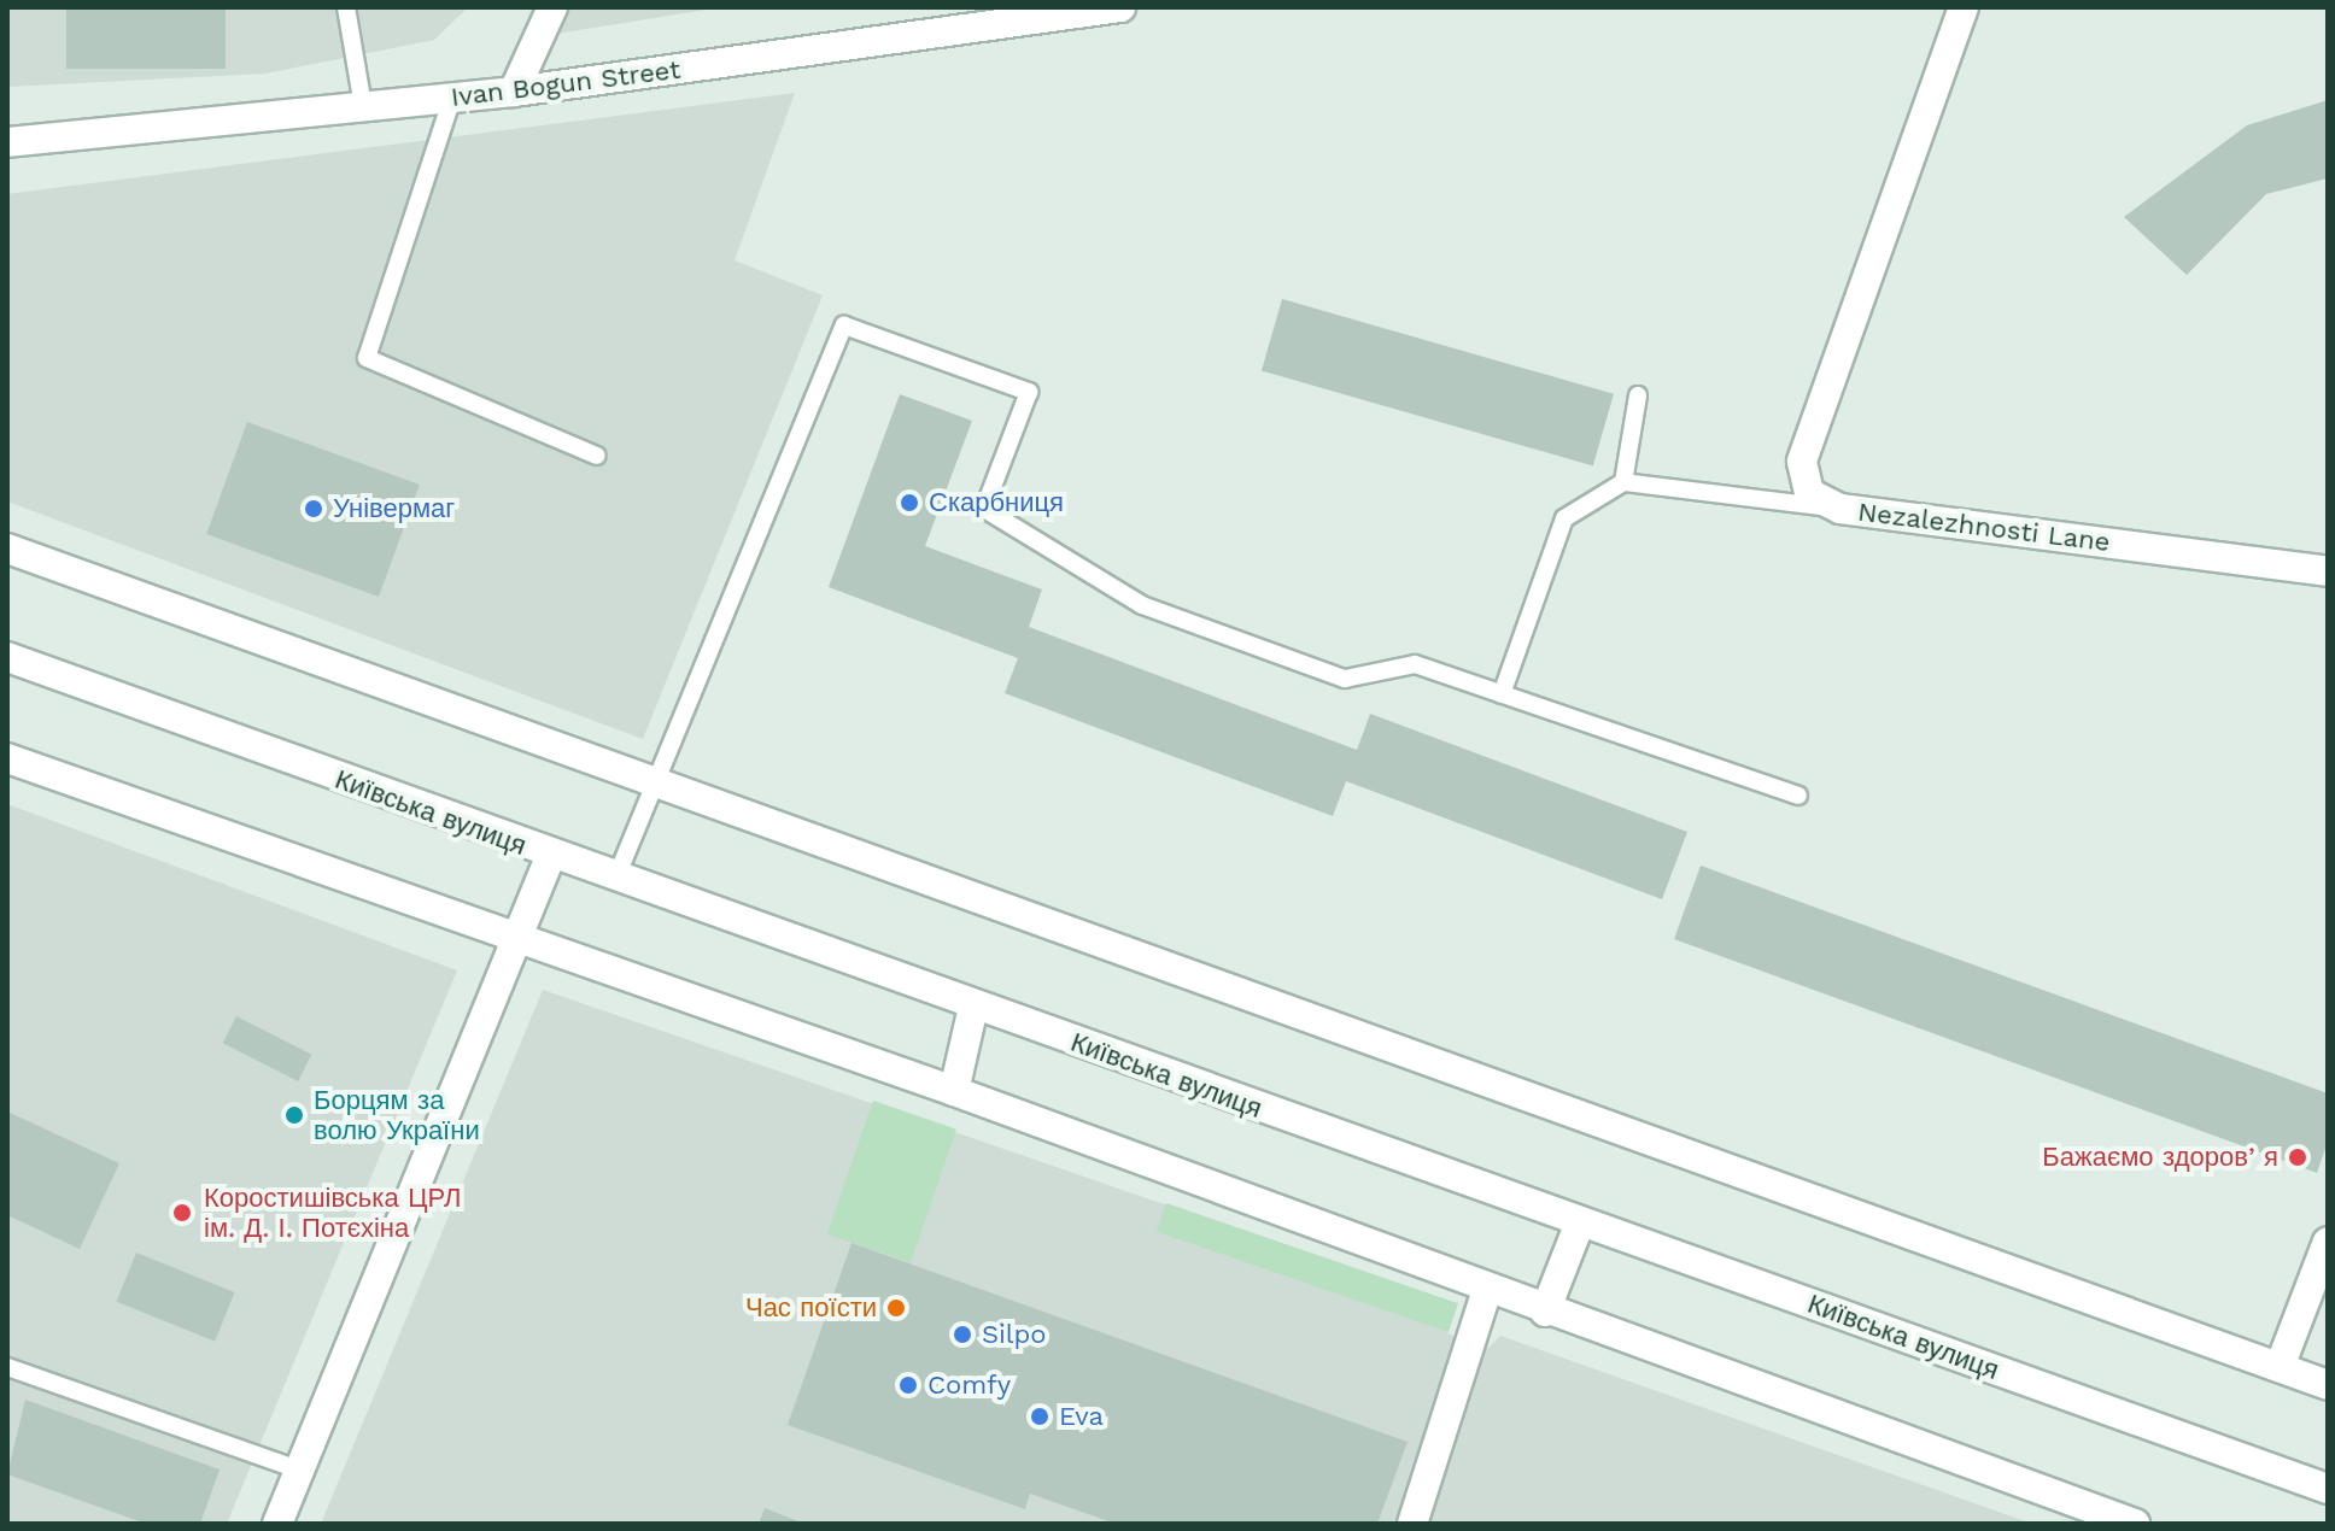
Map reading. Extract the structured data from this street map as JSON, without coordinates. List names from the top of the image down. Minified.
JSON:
{"streets":{"street":["Ivan Bogun Street","Nezalezhnosti Lane","Київська вулиця"]},"places":["Скарбниця","Універмаг","Борцям за волю України","Бажаємо здоровʼя","Коростишівська ЦРЛ ім. Д. І. Потєхіна","Час поїсти","Silpo","Comfy","Eva"]}
